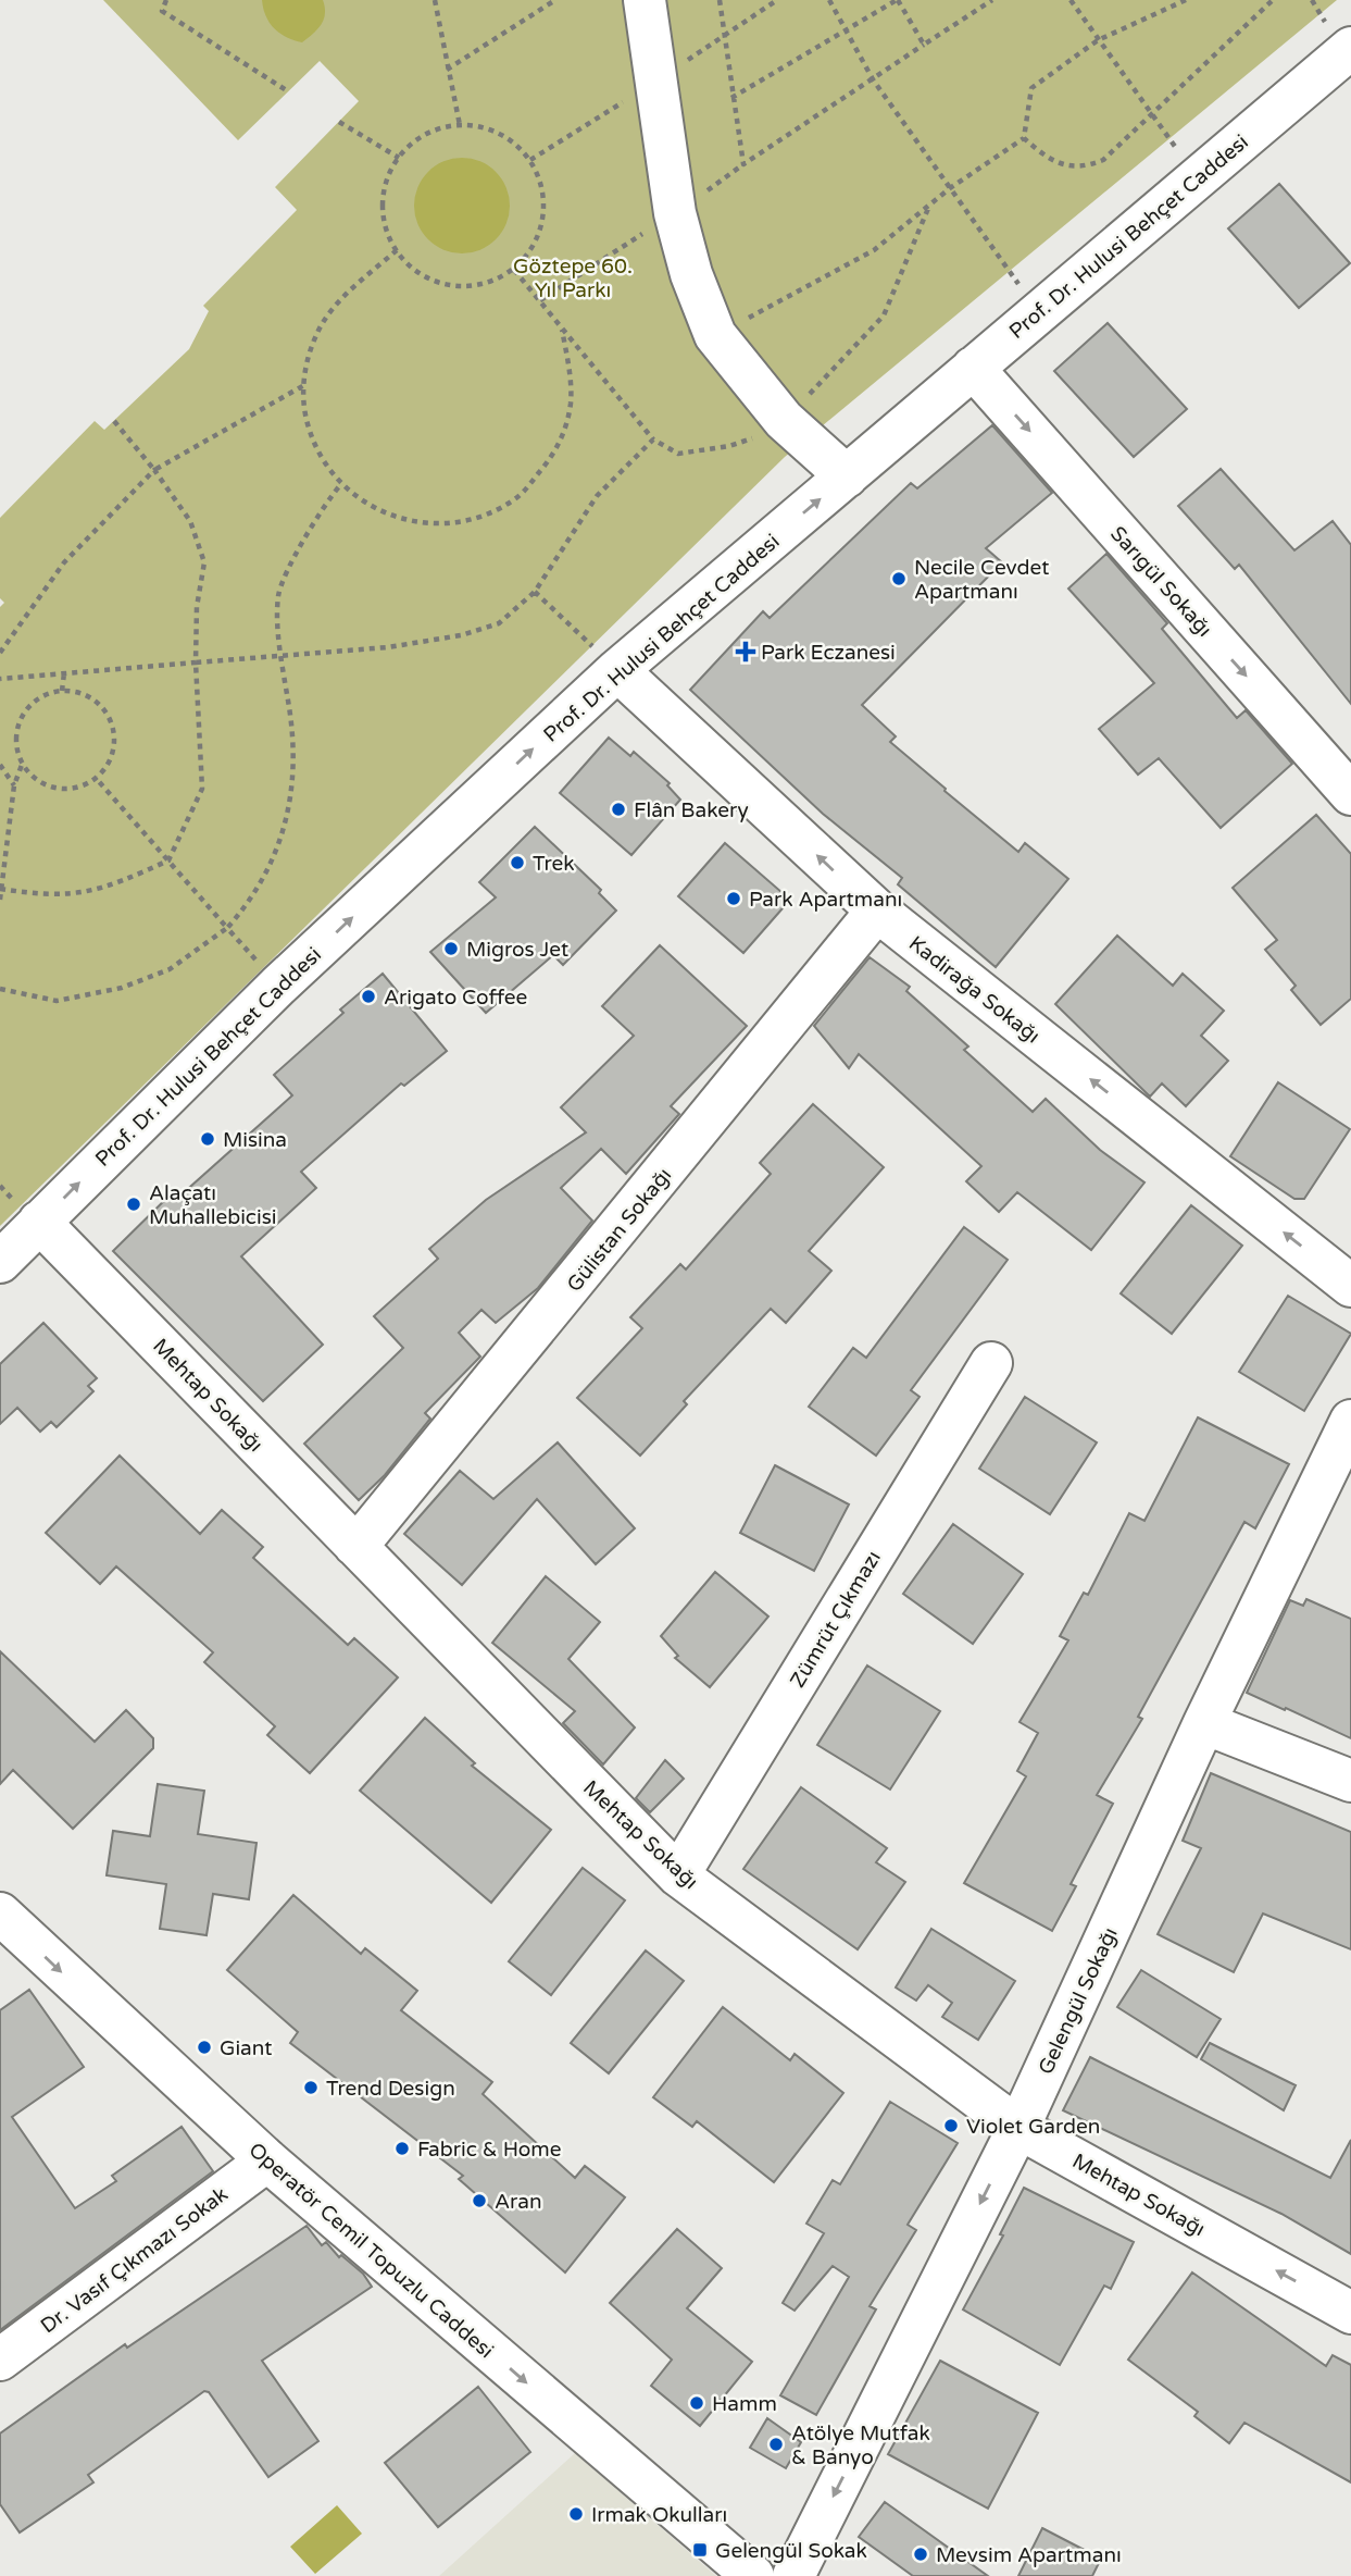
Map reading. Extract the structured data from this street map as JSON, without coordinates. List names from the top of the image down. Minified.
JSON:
{"streets":{"street":["Prof. Dr. Hulusi Behçet Caddesi","Sarıgül Sokağı","Kadirağa Sokağı","Gülistan Sokağı","Mehtap Sokağı","Zümrüt Çıkmazı","Gelengül Sokağı","Operatör Cemil Topuzlu Caddesi","Dr. Vasıf Çıkmazı Sokak"]},"crossings":[["Prof. Dr. Hulusi Behçet Caddesi","Sarıgül Sokağı"],["Prof. Dr. Hulusi Behçet Caddesi","Kadirağa Sokağı"],["Prof. Dr. Hulusi Behçet Caddesi","Mehtap Sokağı"],["Kadirağa Sokağı","Gülistan Sokağı"],["Gülistan Sokağı","Mehtap Sokağı"],["Mehtap Sokağı","Zümrüt Çıkmazı"],["Mehtap Sokağı","Gelengül Sokağı"],["Operatör Cemil Topuzlu Caddesi","Dr. Vasıf Çıkmazı Sokak"]],"one_way":["Prof. Dr. Hulusi Behçet Caddesi","Sarıgül Sokağı","Kadirağa Sokağı","Gelengül Sokağı","Operatör Cemil Topuzlu Caddesi"],"parks":["Göztepe 60. Yıl Parkı"],"places":{"other":["Necile Cevdet Apartmanı","Flân Bakery","Trek","Park Apartmanı","Migros Jet","Arigato Coffee","Misina","Alaçatı Muhallebicisi","Giant","Trend Design","Violet Garden","Fabric & Home","Aran","Hamm","Atölye Mutfak & Banyo","Irmak Okulları","Mevsim Apartmanı"],"health":["Park Eczanesi"],"transit":["Gelengül Sokak"]}}
